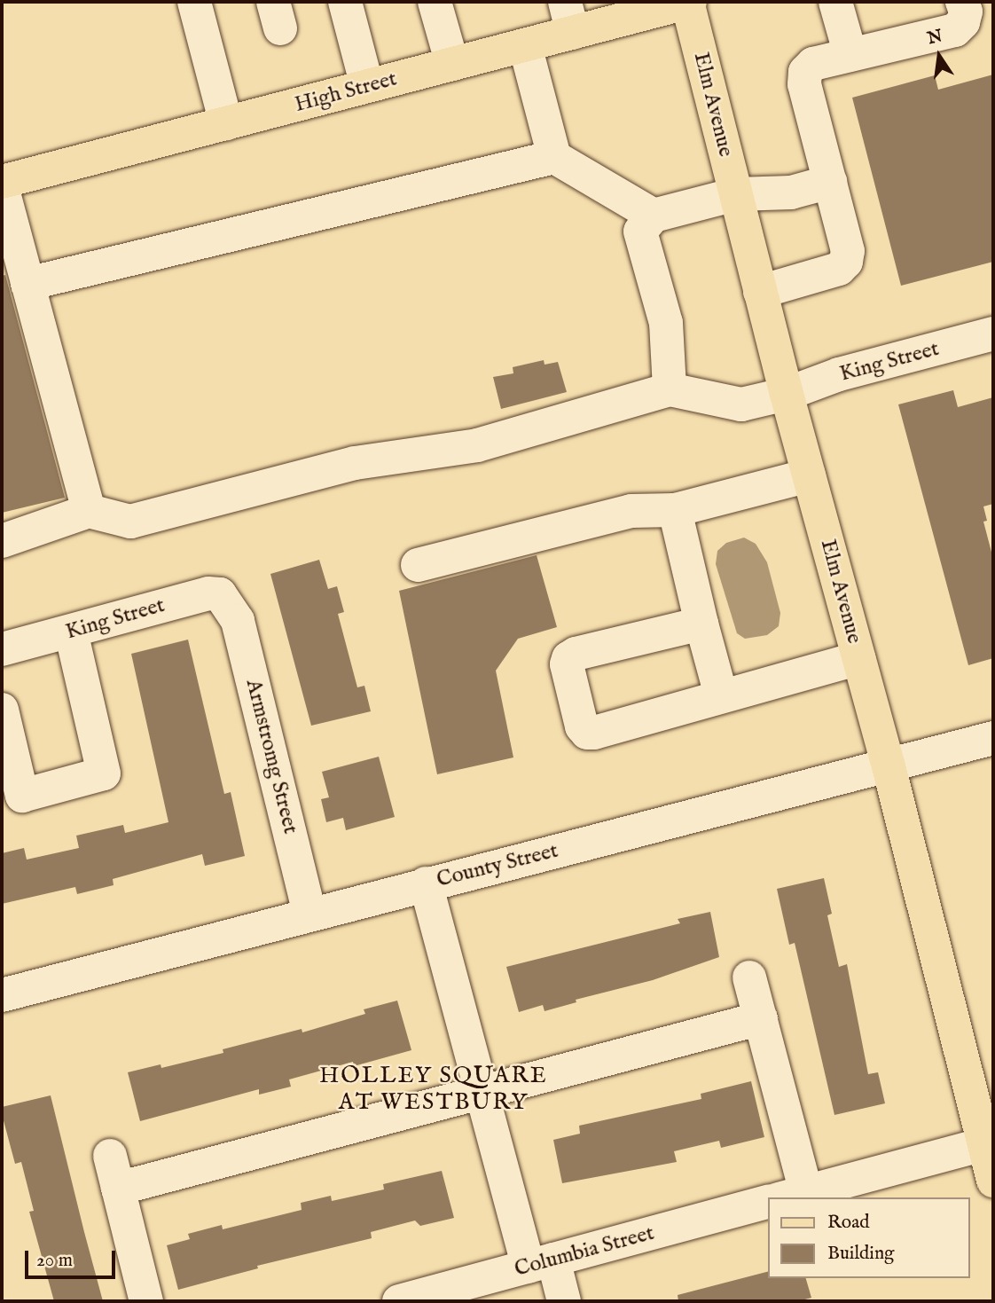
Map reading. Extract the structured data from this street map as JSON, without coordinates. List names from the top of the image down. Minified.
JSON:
{"streets":{"main road":["High Street","Elm Avenue"],"street":["King Street","Armstromg Street","County Street","Columbia Street"]},"crossings":[["High Street","Elm Avenue"],["Elm Avenue","King Street"],["Elm Avenue","County Street"],["King Street","Armstromg Street"],["Armstromg Street","County Street"]],"districts":["HOLLEY SQUARE AT WESTBURY"],"legend":["Road","Building"],"scale_bar":"20 m","north":"top"}
